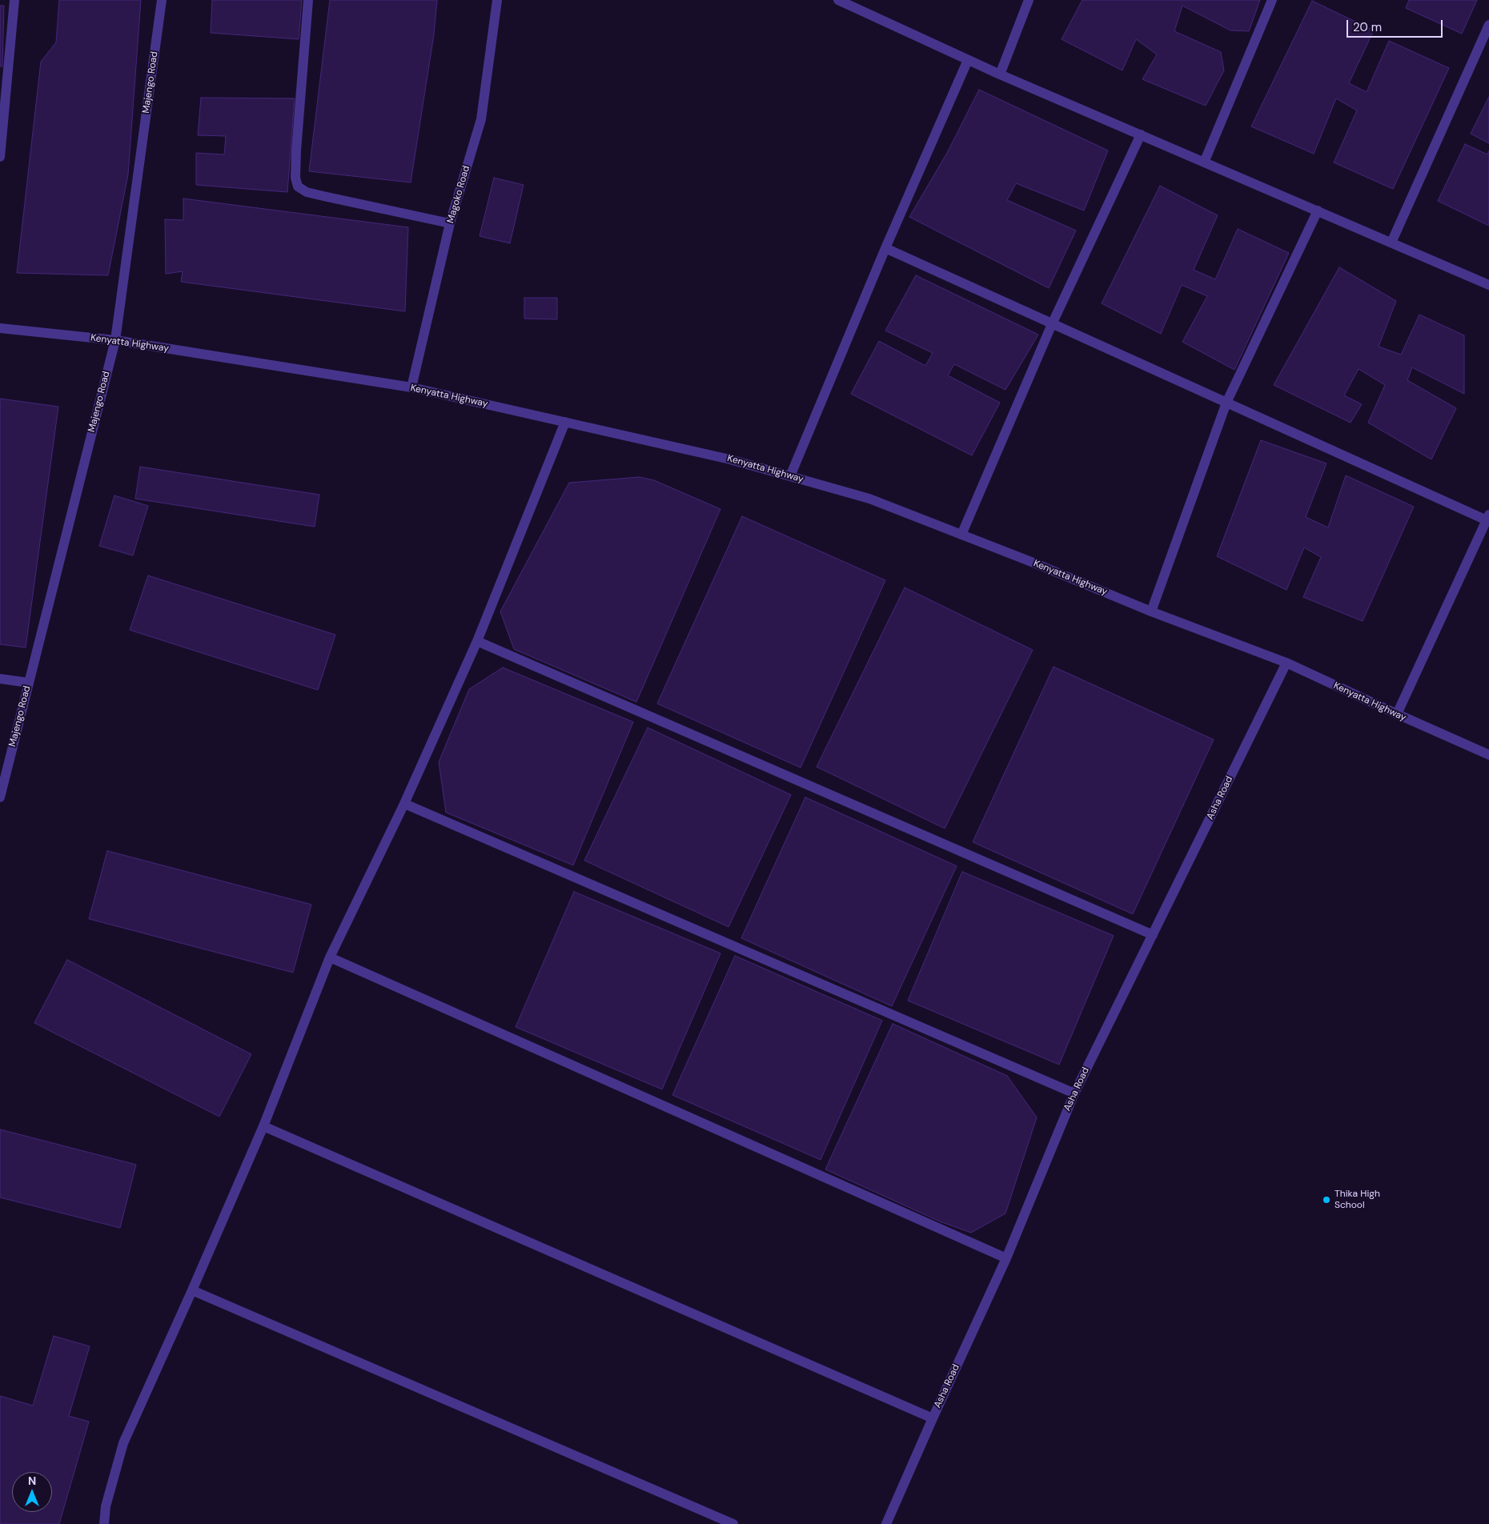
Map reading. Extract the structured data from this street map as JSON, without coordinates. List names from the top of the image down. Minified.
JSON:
{"streets":{"street":["Majengo Road","Magoko Road","Kenyatta Highway","Asha Road"]},"crossings":[["Majengo Road","Kenyatta Highway"],["Magoko Road","Kenyatta Highway"],["Kenyatta Highway","Asha Road"]],"places":["Thika High School"],"scale_bar":"20 m","north":"top"}
